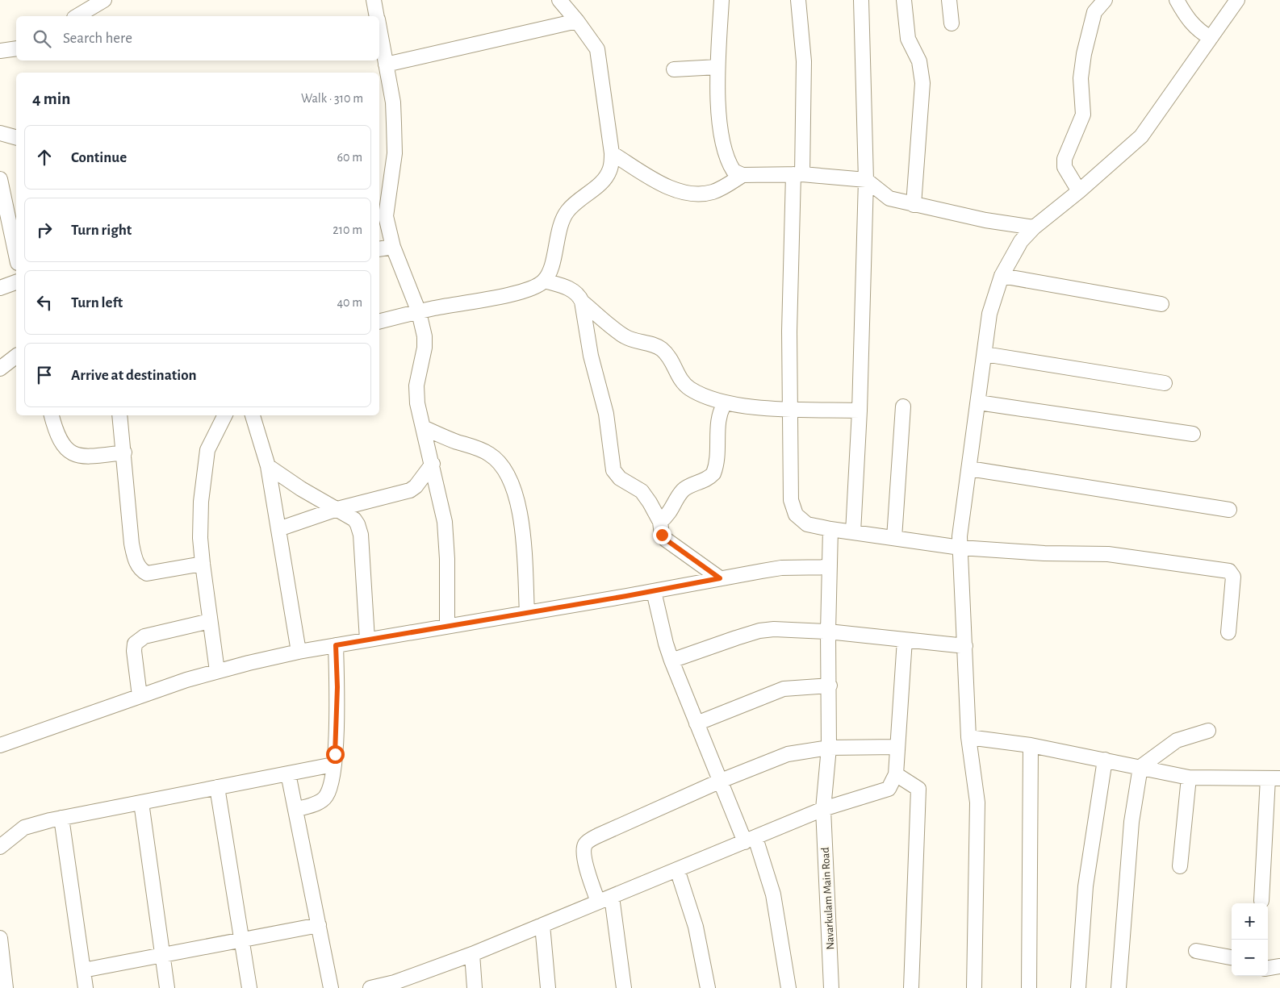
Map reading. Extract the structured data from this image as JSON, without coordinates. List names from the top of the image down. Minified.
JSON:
{"streets":{"street":["Navarkulam Main Road"]},"page":{"search":"Search here","heading":["4 min","Walk · 310 m"],"list":[["Continue","60 m"],["Turn right","210 m"],["Turn left","40 m"],"Arrive at destination"],"map_buttons":["+","−"]}}
